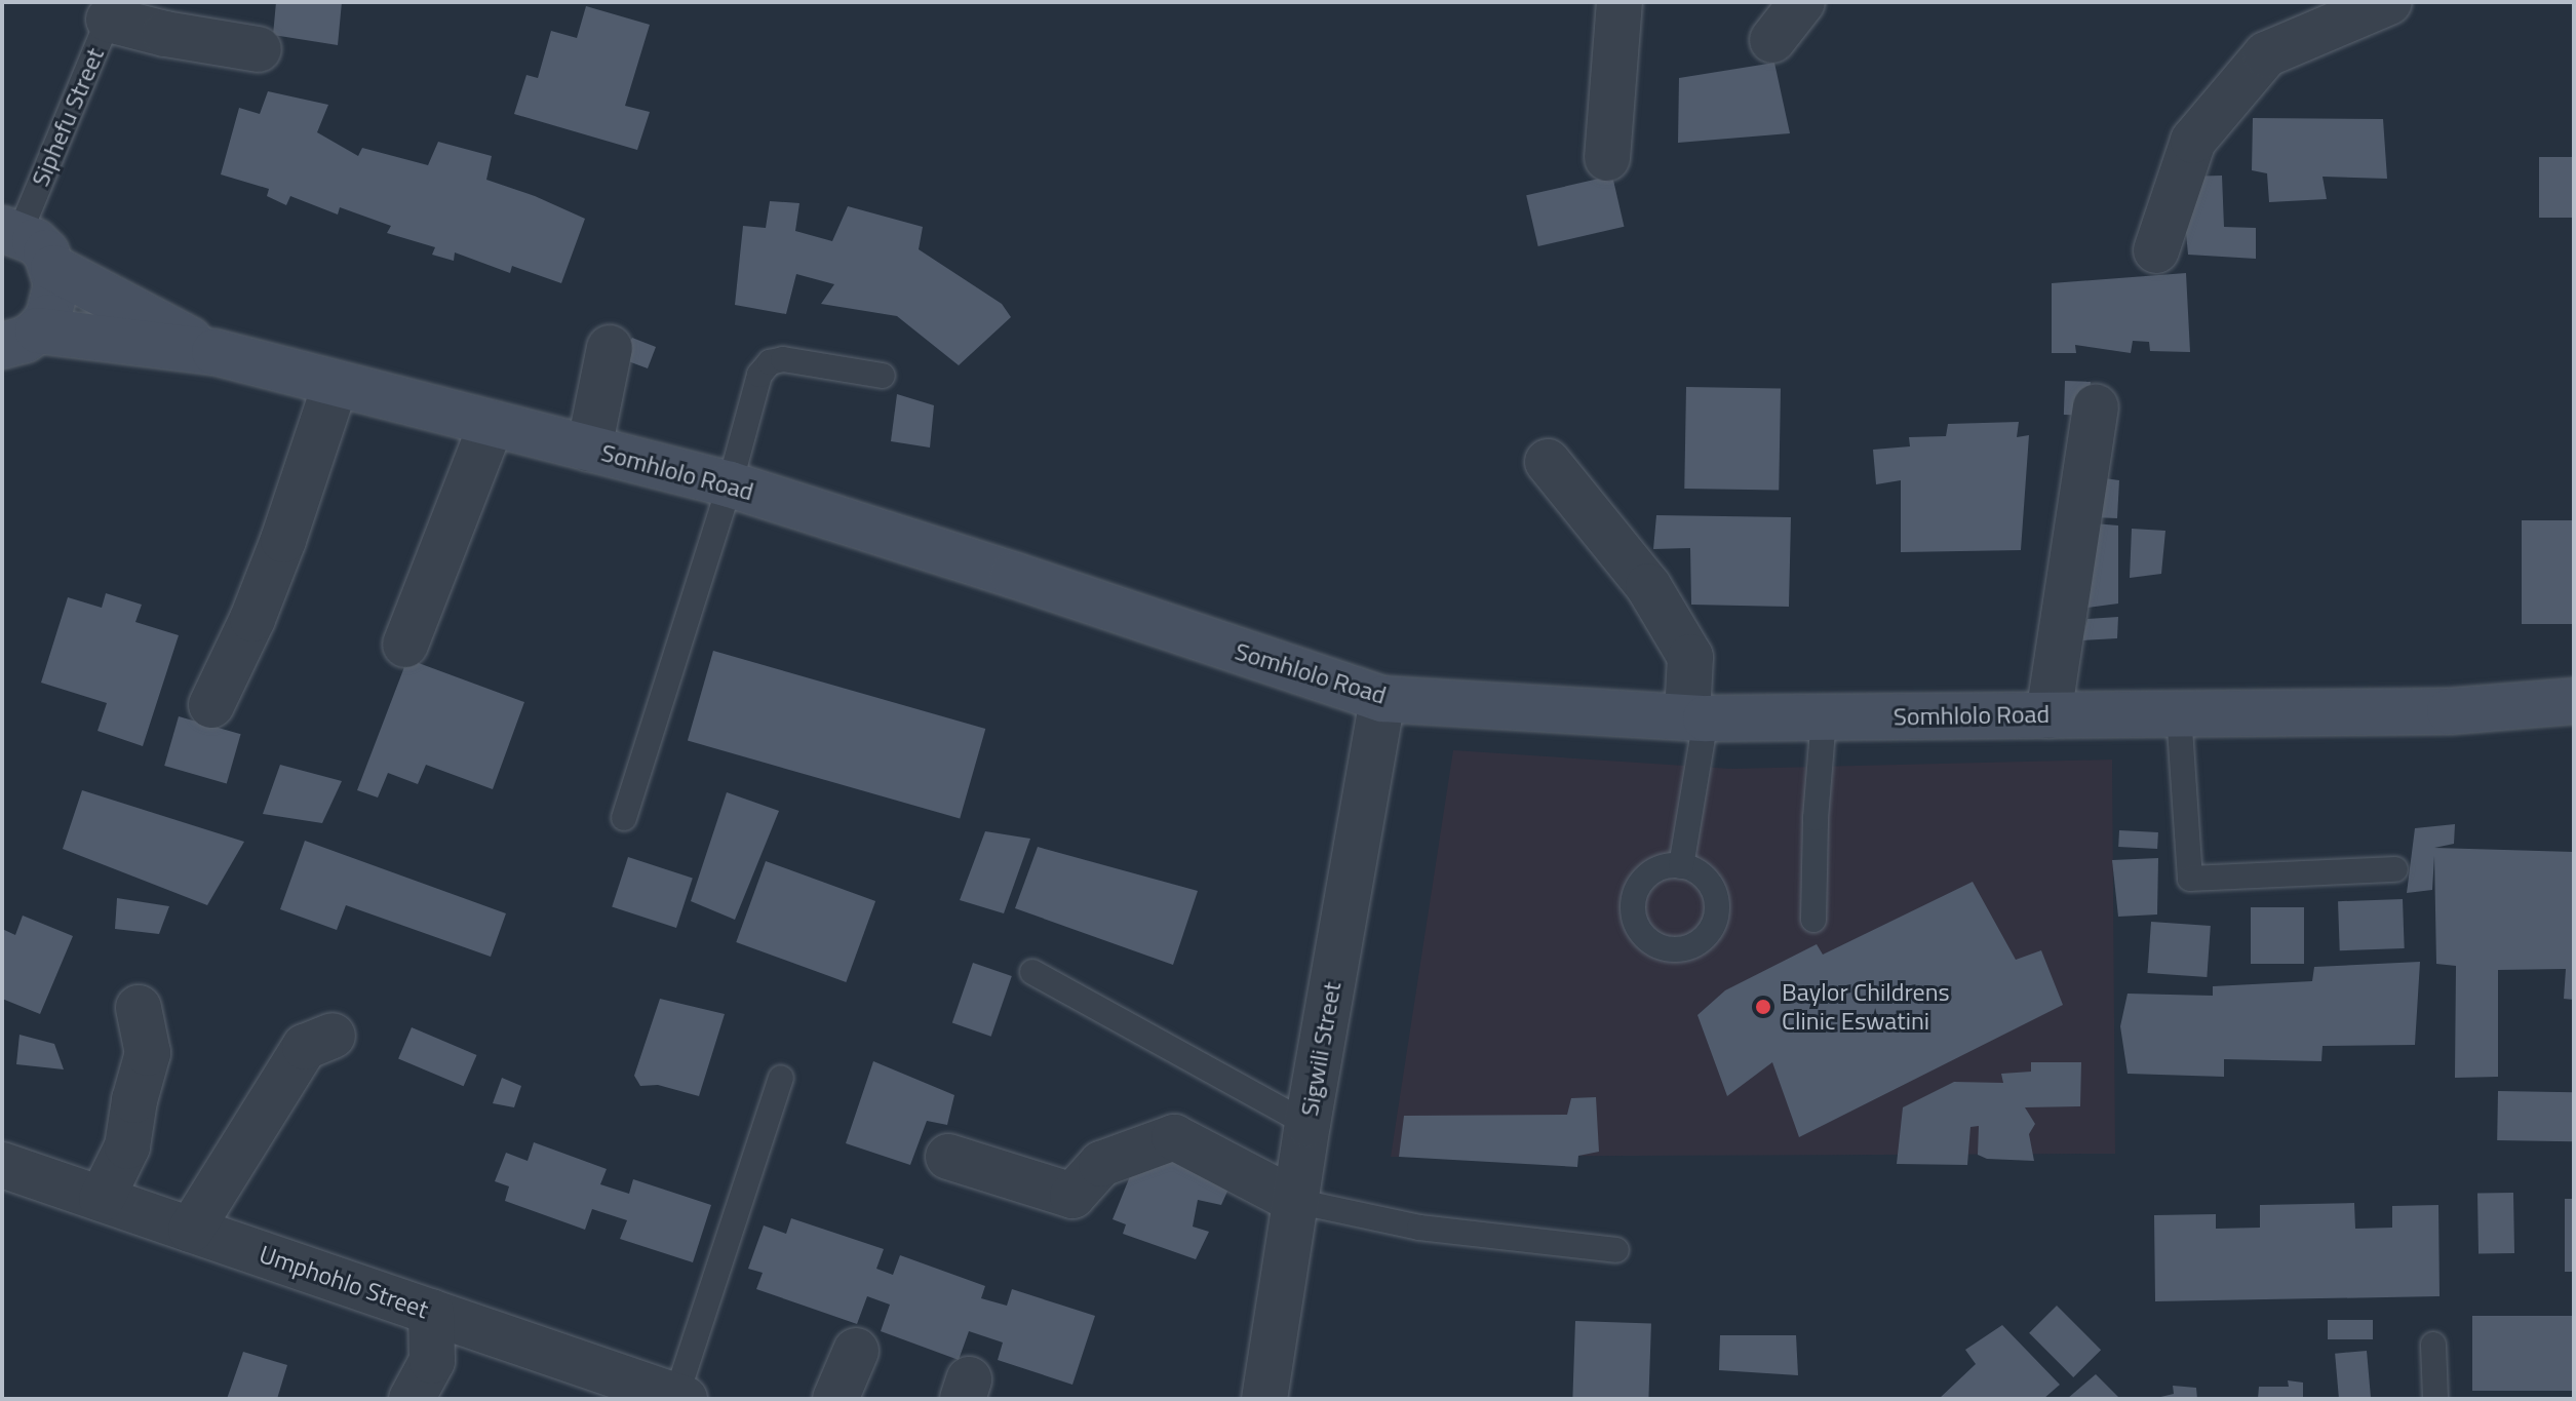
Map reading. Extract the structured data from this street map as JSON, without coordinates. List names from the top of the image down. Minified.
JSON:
{"streets":{"main road":["Somhlolo Road"],"street":["Sigwili Street","Umphohlo Street"],"lane":["Siphefu Street"]},"crossings":[["Siphefu Street","Somhlolo Road"],["Somhlolo Road","Sigwili Street"]],"places":["Baylor Childrens Clinic Eswatini"]}
